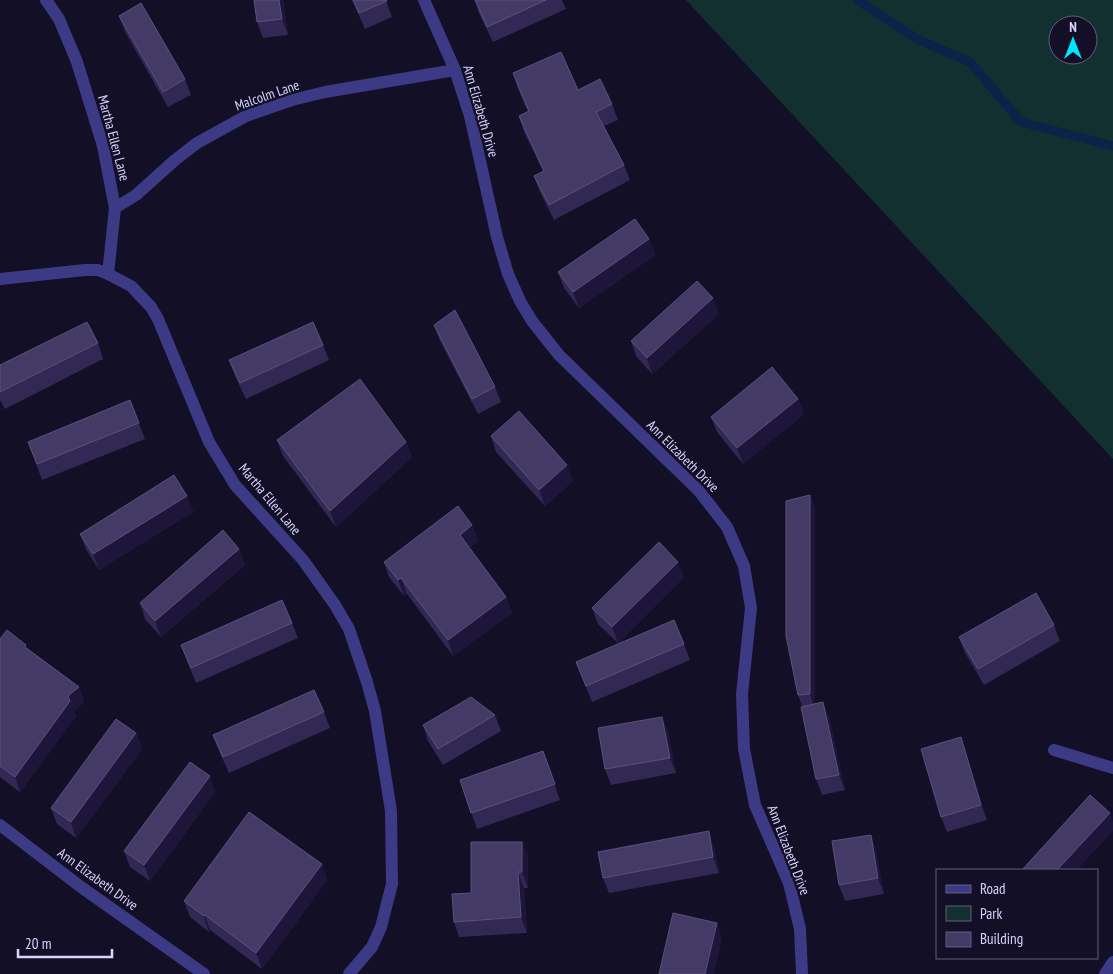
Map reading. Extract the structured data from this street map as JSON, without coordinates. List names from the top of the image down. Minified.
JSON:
{"streets":{"street":["Malcolm Lane","Ann Elizabeth Drive","Martha Ellen Lane"]},"crossings":[["Malcolm Lane","Ann Elizabeth Drive"],["Malcolm Lane","Martha Ellen Lane"]],"legend":["Road","Park","Building"],"scale_bar":"20 m","north":"top"}
